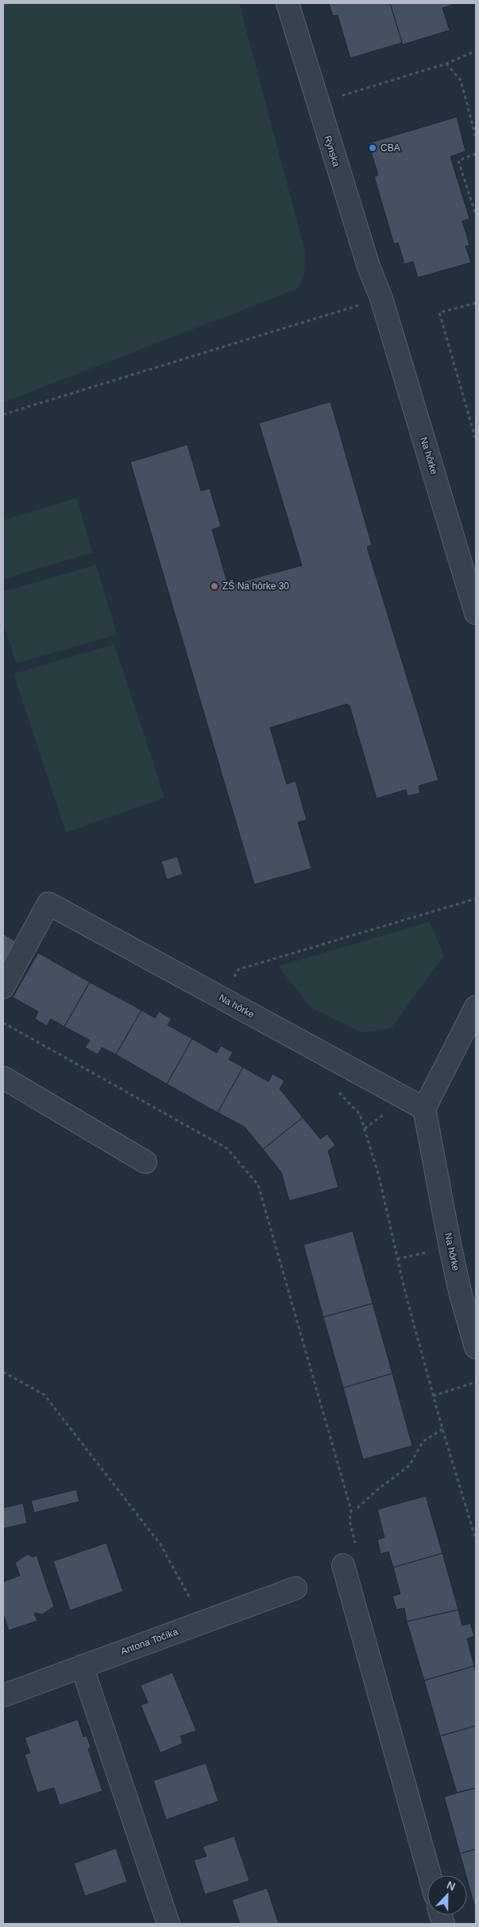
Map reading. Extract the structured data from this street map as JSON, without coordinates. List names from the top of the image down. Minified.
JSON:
{"streets":{"street":["Rýnska","Na hôrke","Antona Točíka"]},"crossings":[["Rýnska","Na hôrke"]],"places":["CBA","ZŠ Na hôrke 30"],"north":"top"}
